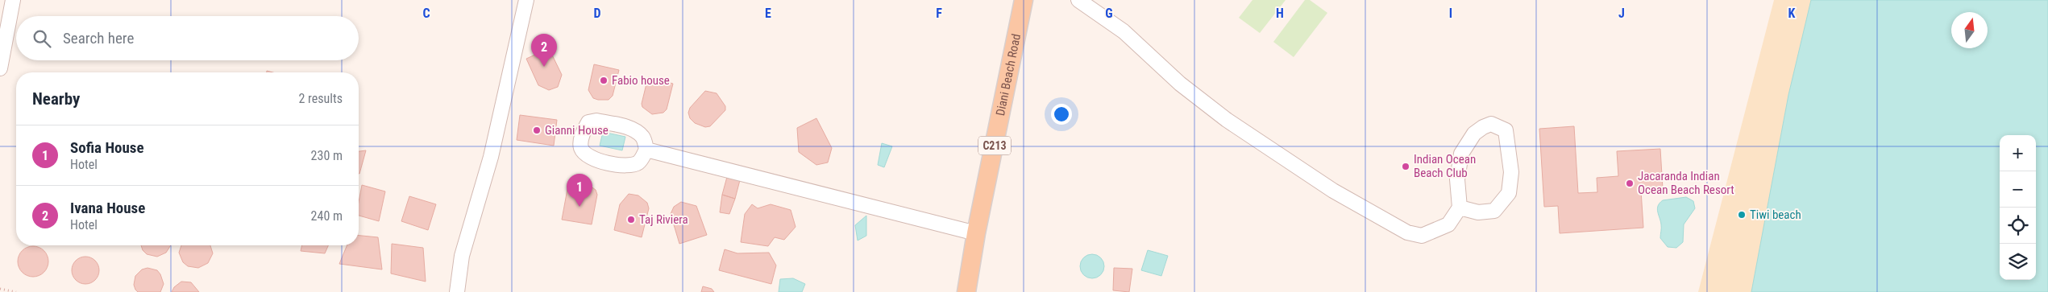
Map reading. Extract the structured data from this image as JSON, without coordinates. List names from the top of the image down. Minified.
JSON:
{"streets":{"main road":["Diani Beach Road","C213"]},"places":["Fabio house","Gianni House","Indian Ocean Beach Club","Jacaranda Indian Ocean Beach Resort","Tiwi beach","Taj Riviera"],"north":"top","page":{"search":"Search here","pins":["2","1"],"heading":["Nearby","2 results"],"list":[{"mark":"1","name":"Sofia House","note":"Hotel","value":"230 m"},{"mark":"2","name":"Ivana House","note":"Hotel","value":"240 m"}],"map_buttons":["+","−"]},"grid":{"columns":["C","D","E","F","G","H","I","J","K"]}}
